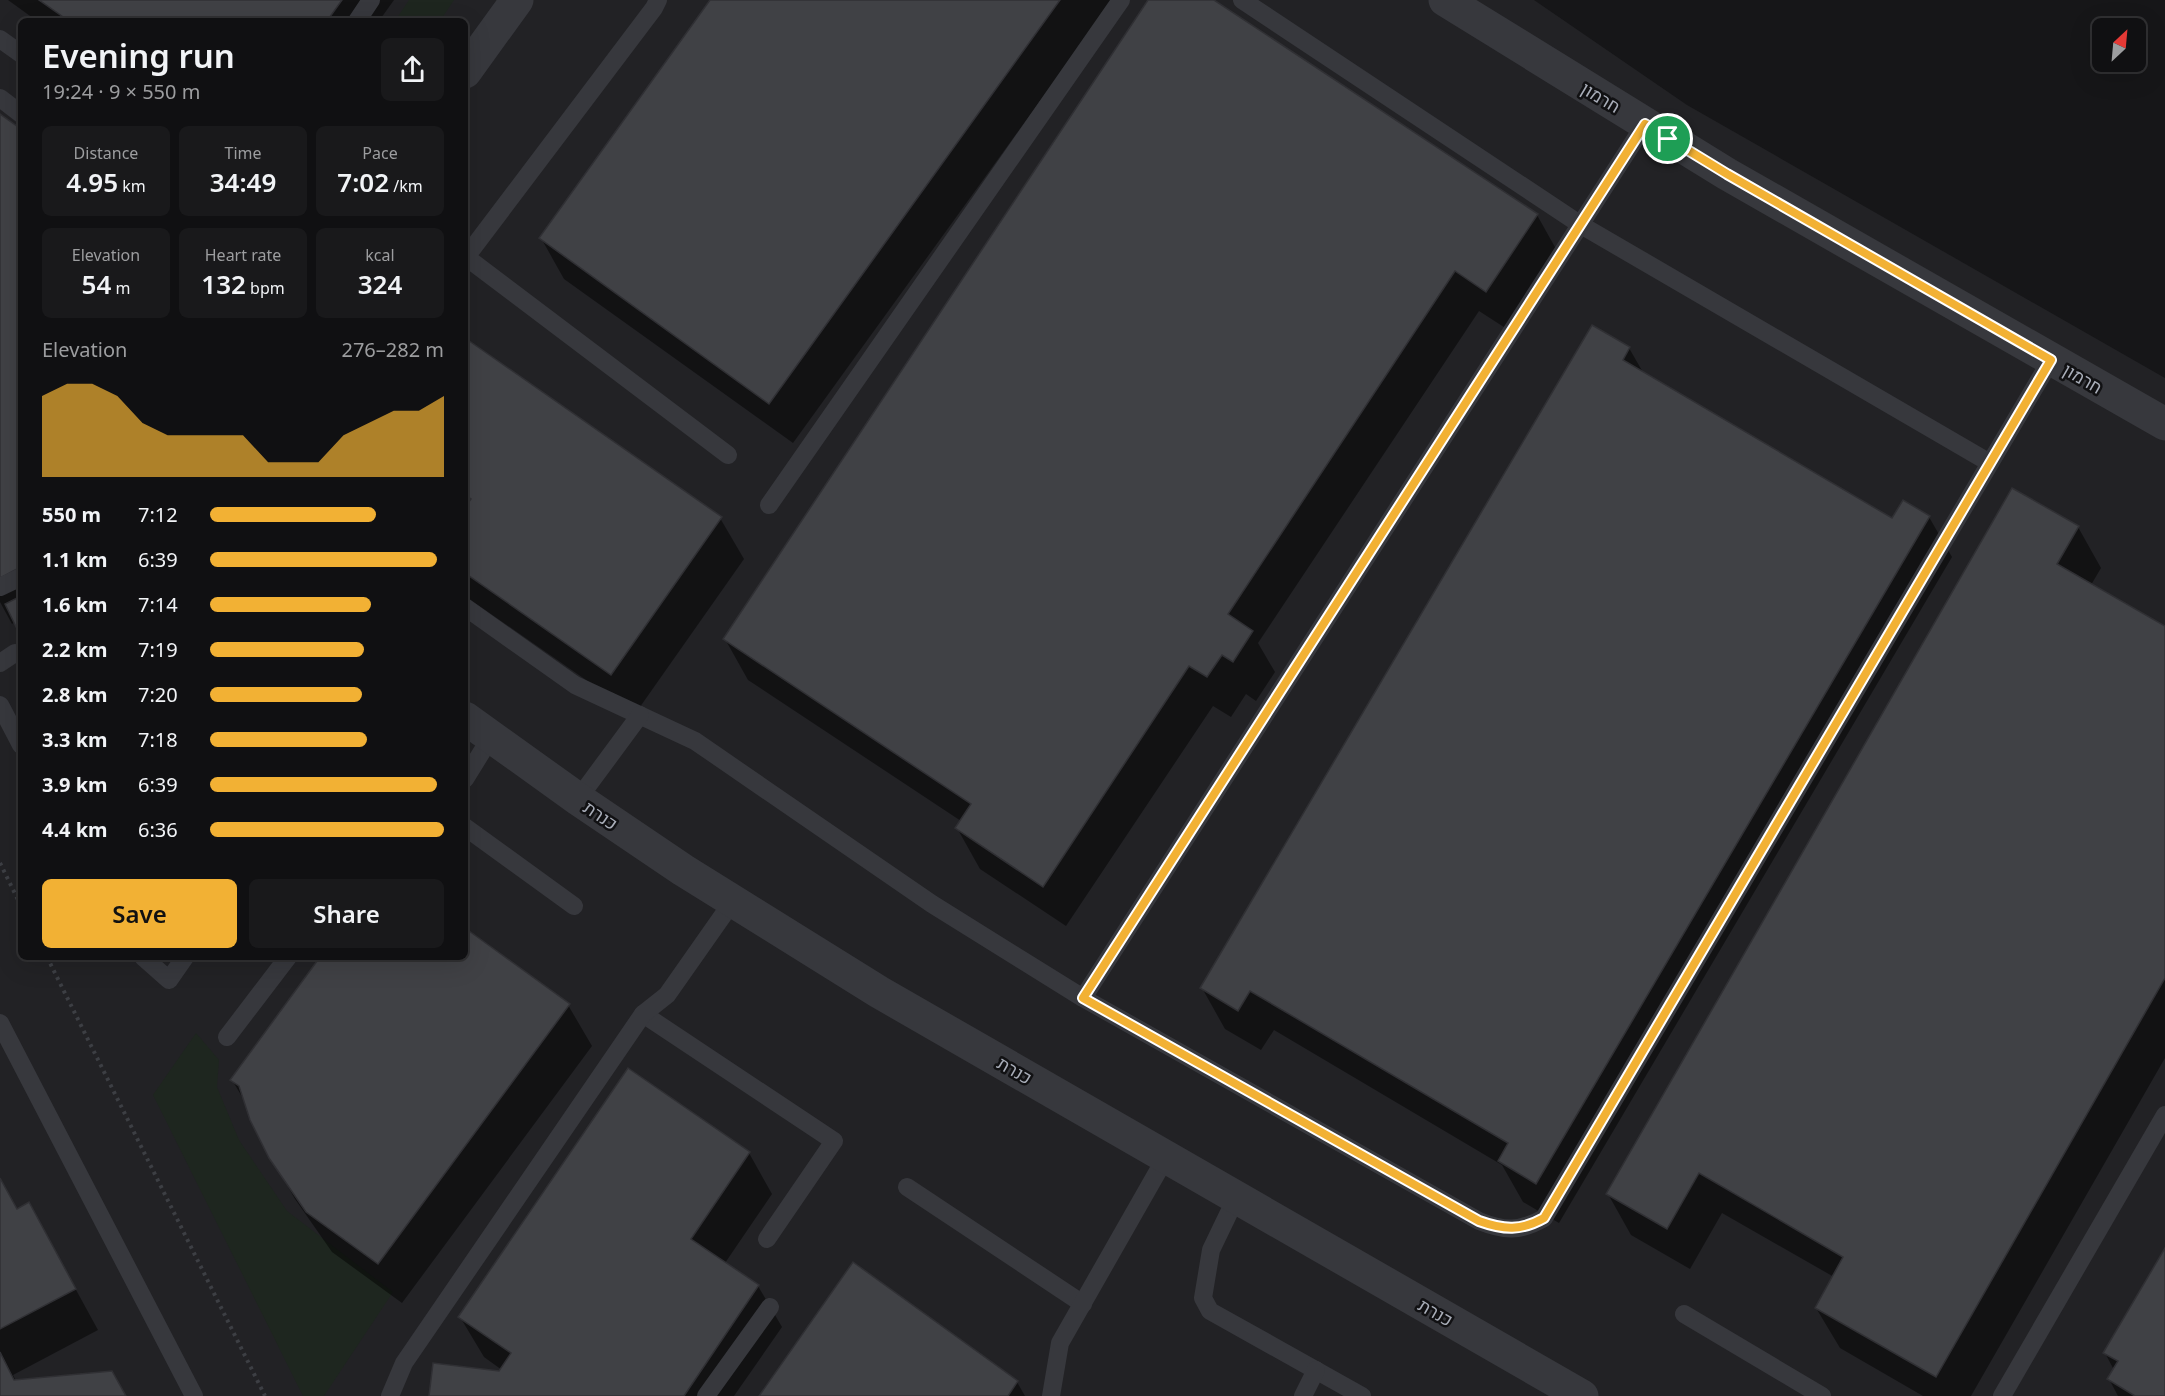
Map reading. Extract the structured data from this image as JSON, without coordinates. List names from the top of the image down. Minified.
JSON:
{"streets":{"street":["חרמון","כנרת"]},"north":"top right","page":{"heading":["Evening run","19:24 · 9 × 550 m"],"stats":[["Distance","4.95 km"],["Time","34:49"],["Pace","7:02 /km"],["Elevation","54 m"],["Heart rate","132 bpm"],["kcal","324"]],"chart":["Elevation","276–282 m"],"list":[{"name":"550 m","note":"7:12"},{"name":"1.1 km","note":"6:39"},{"name":"1.6 km","note":"7:14"},{"name":"2.2 km","note":"7:19"},{"name":"2.8 km","note":"7:20"},{"name":"3.3 km","note":"7:18"},{"name":"3.9 km","note":"6:39"},{"name":"4.4 km","note":"6:36"}],"buttons":["Save","Share"]}}
